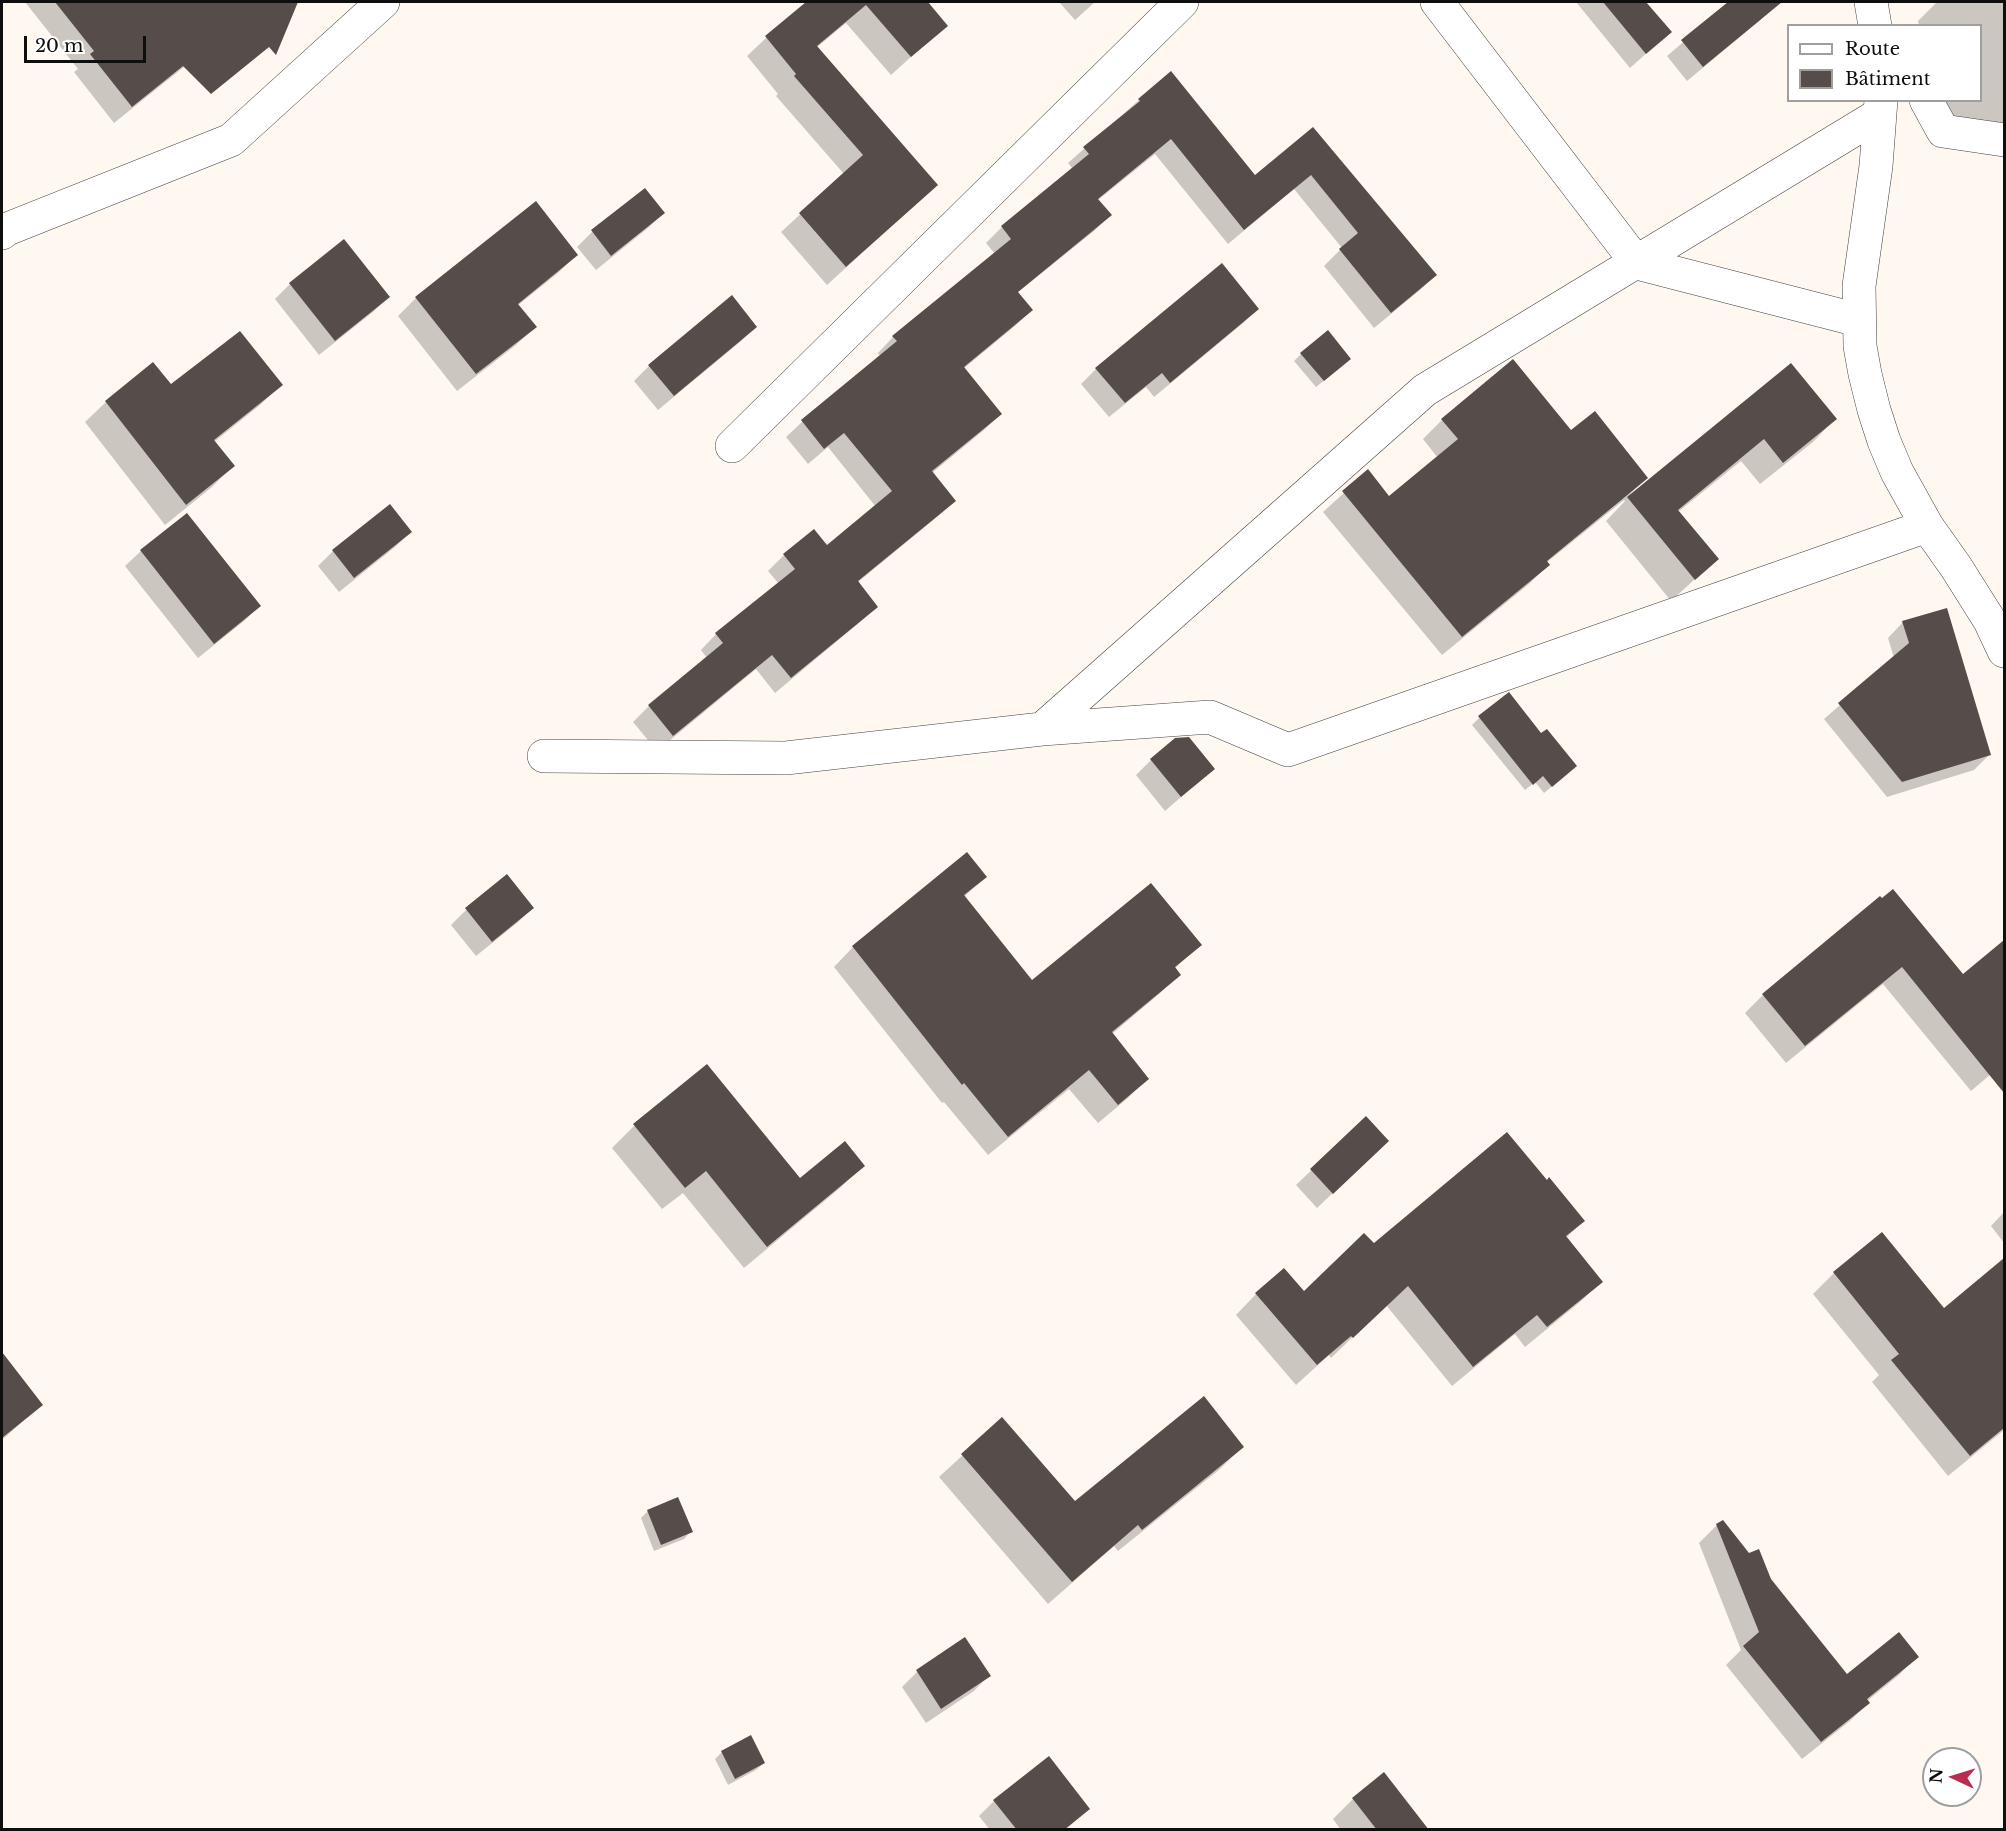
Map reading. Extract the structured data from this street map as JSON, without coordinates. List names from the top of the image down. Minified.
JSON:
{"legend":["Route","Bâtiment"],"scale_bar":"20 m","north":"left"}
